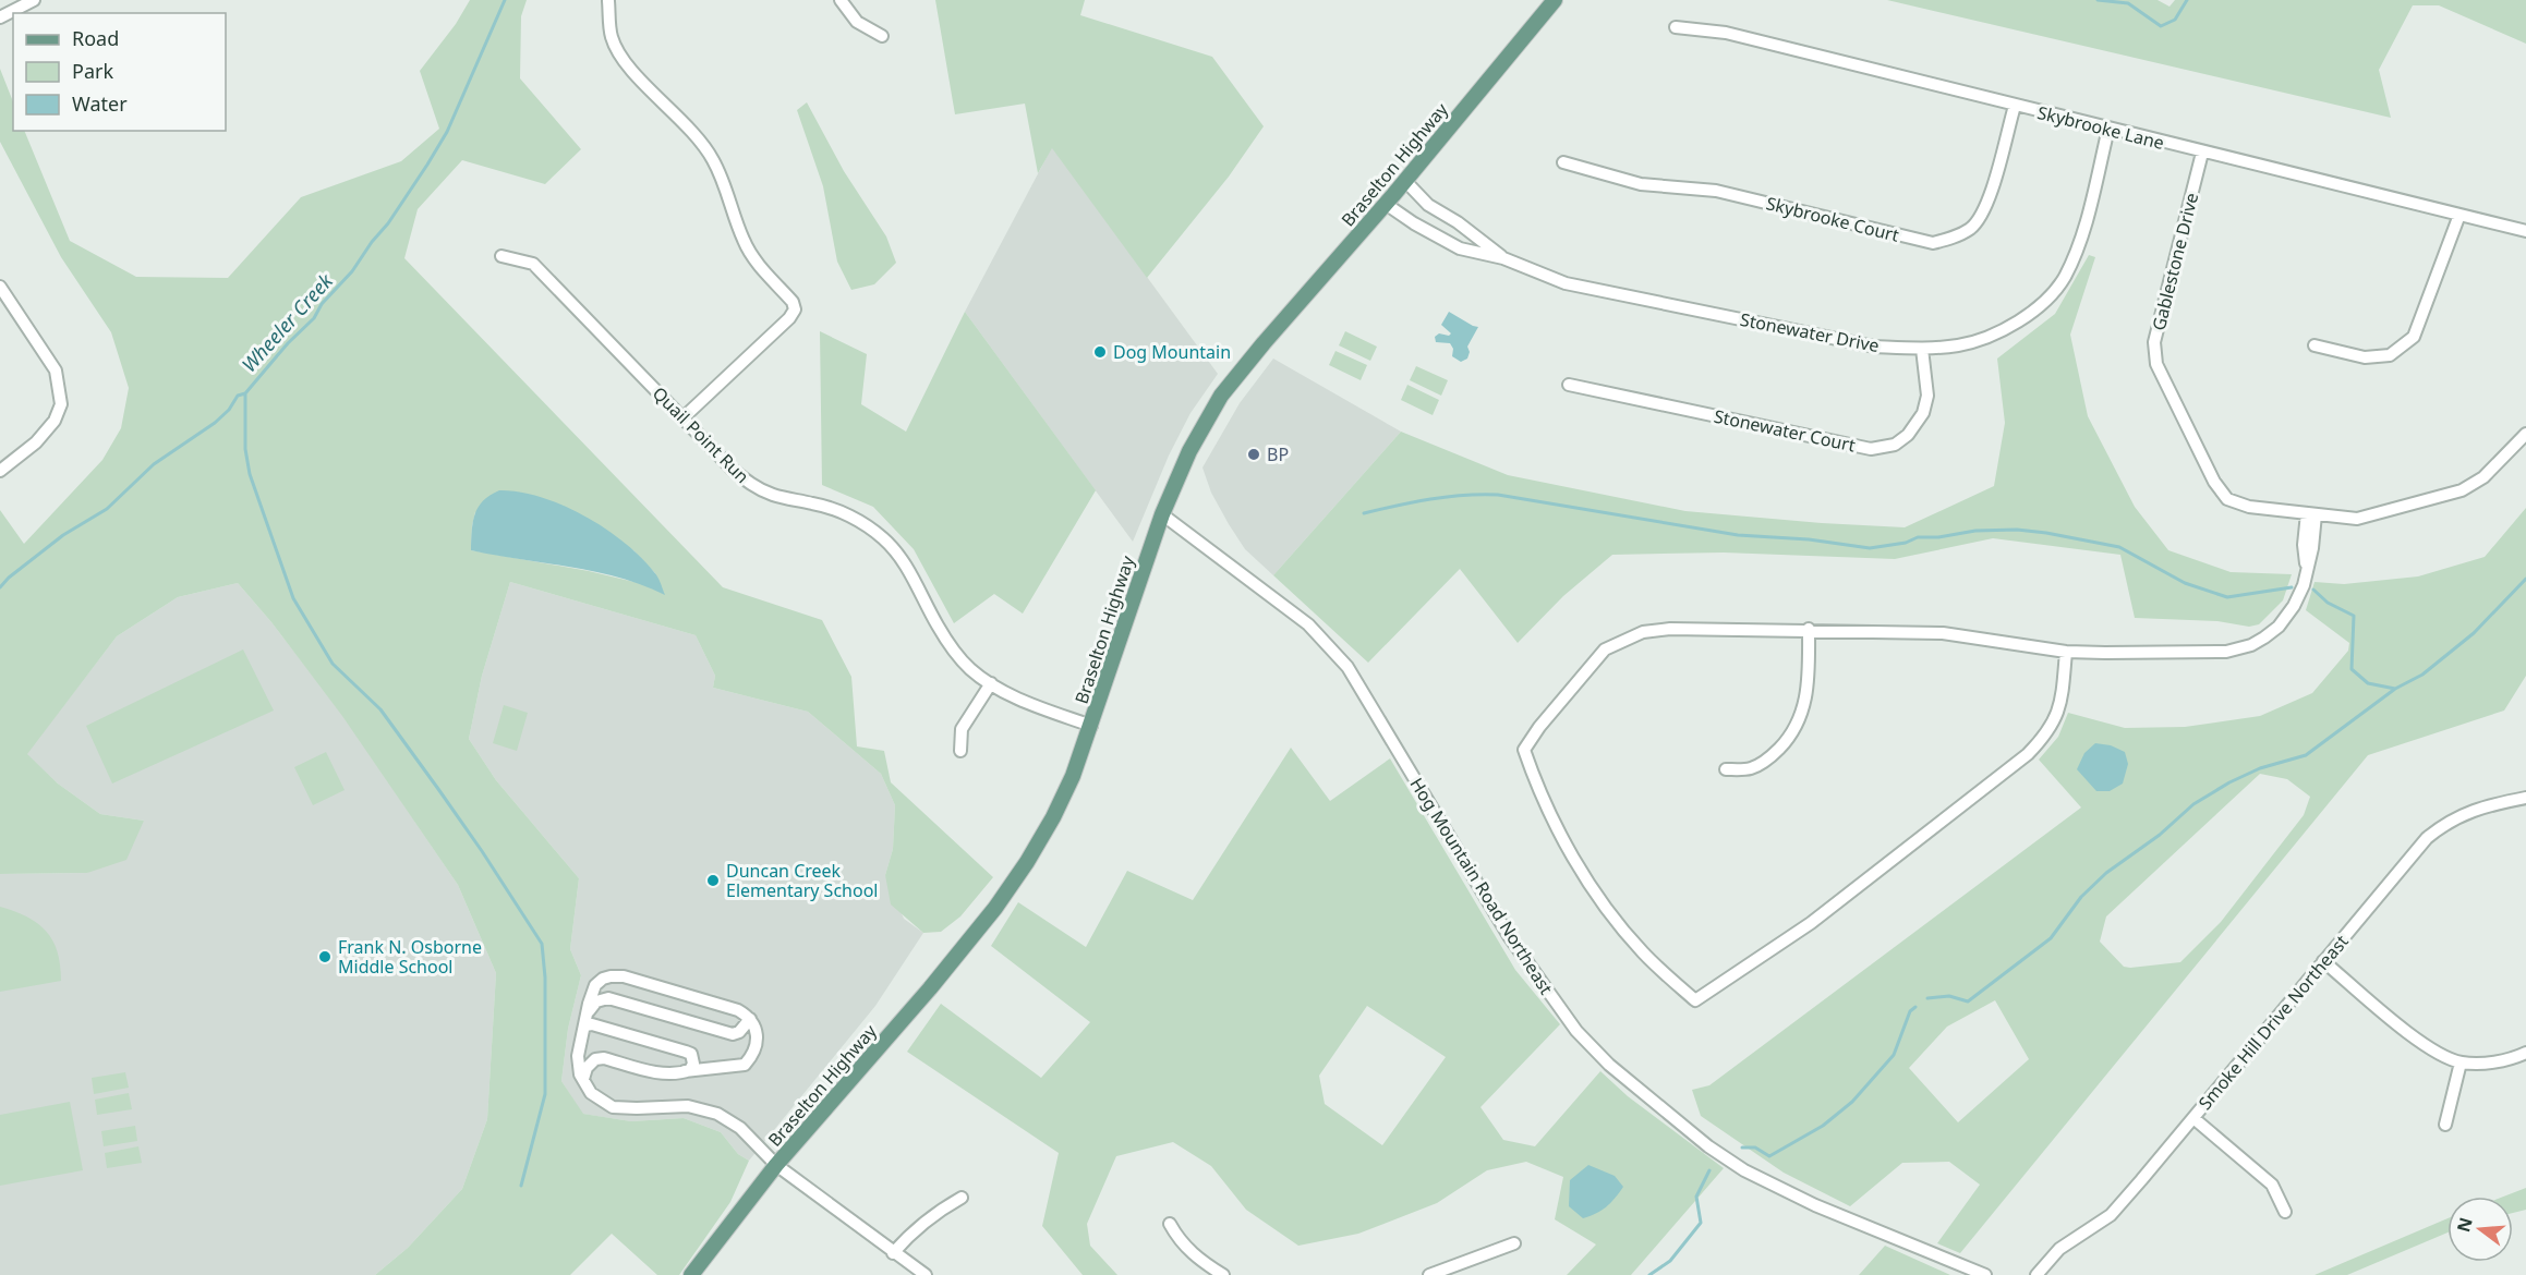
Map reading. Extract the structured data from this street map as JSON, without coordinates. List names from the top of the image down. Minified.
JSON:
{"streets":{"main road":["Braselton Highway"],"street":["Skybrooke Lane","Skybrooke Court","Gablestone Drive","Stonewater Drive","Stonewater Court","Quail Point Run","Hog Mountain Road Northeast","Smoke Hill Drive Northeast"]},"crossings":[["Skybrooke Lane","Skybrooke Court"],["Skybrooke Lane","Gablestone Drive"],["Skybrooke Lane","Stonewater Drive"],["Braselton Highway","Stonewater Drive"],["Braselton Highway","Quail Point Run"],["Braselton Highway","Hog Mountain Road Northeast"],["Stonewater Drive","Stonewater Court"]],"water":["Wheeler Creek"],"places":["Dog Mountain","BP","Duncan Creek Elementary School","Frank N. Osborne Middle School"],"legend":["Road","Park","Water"],"north":"left"}
